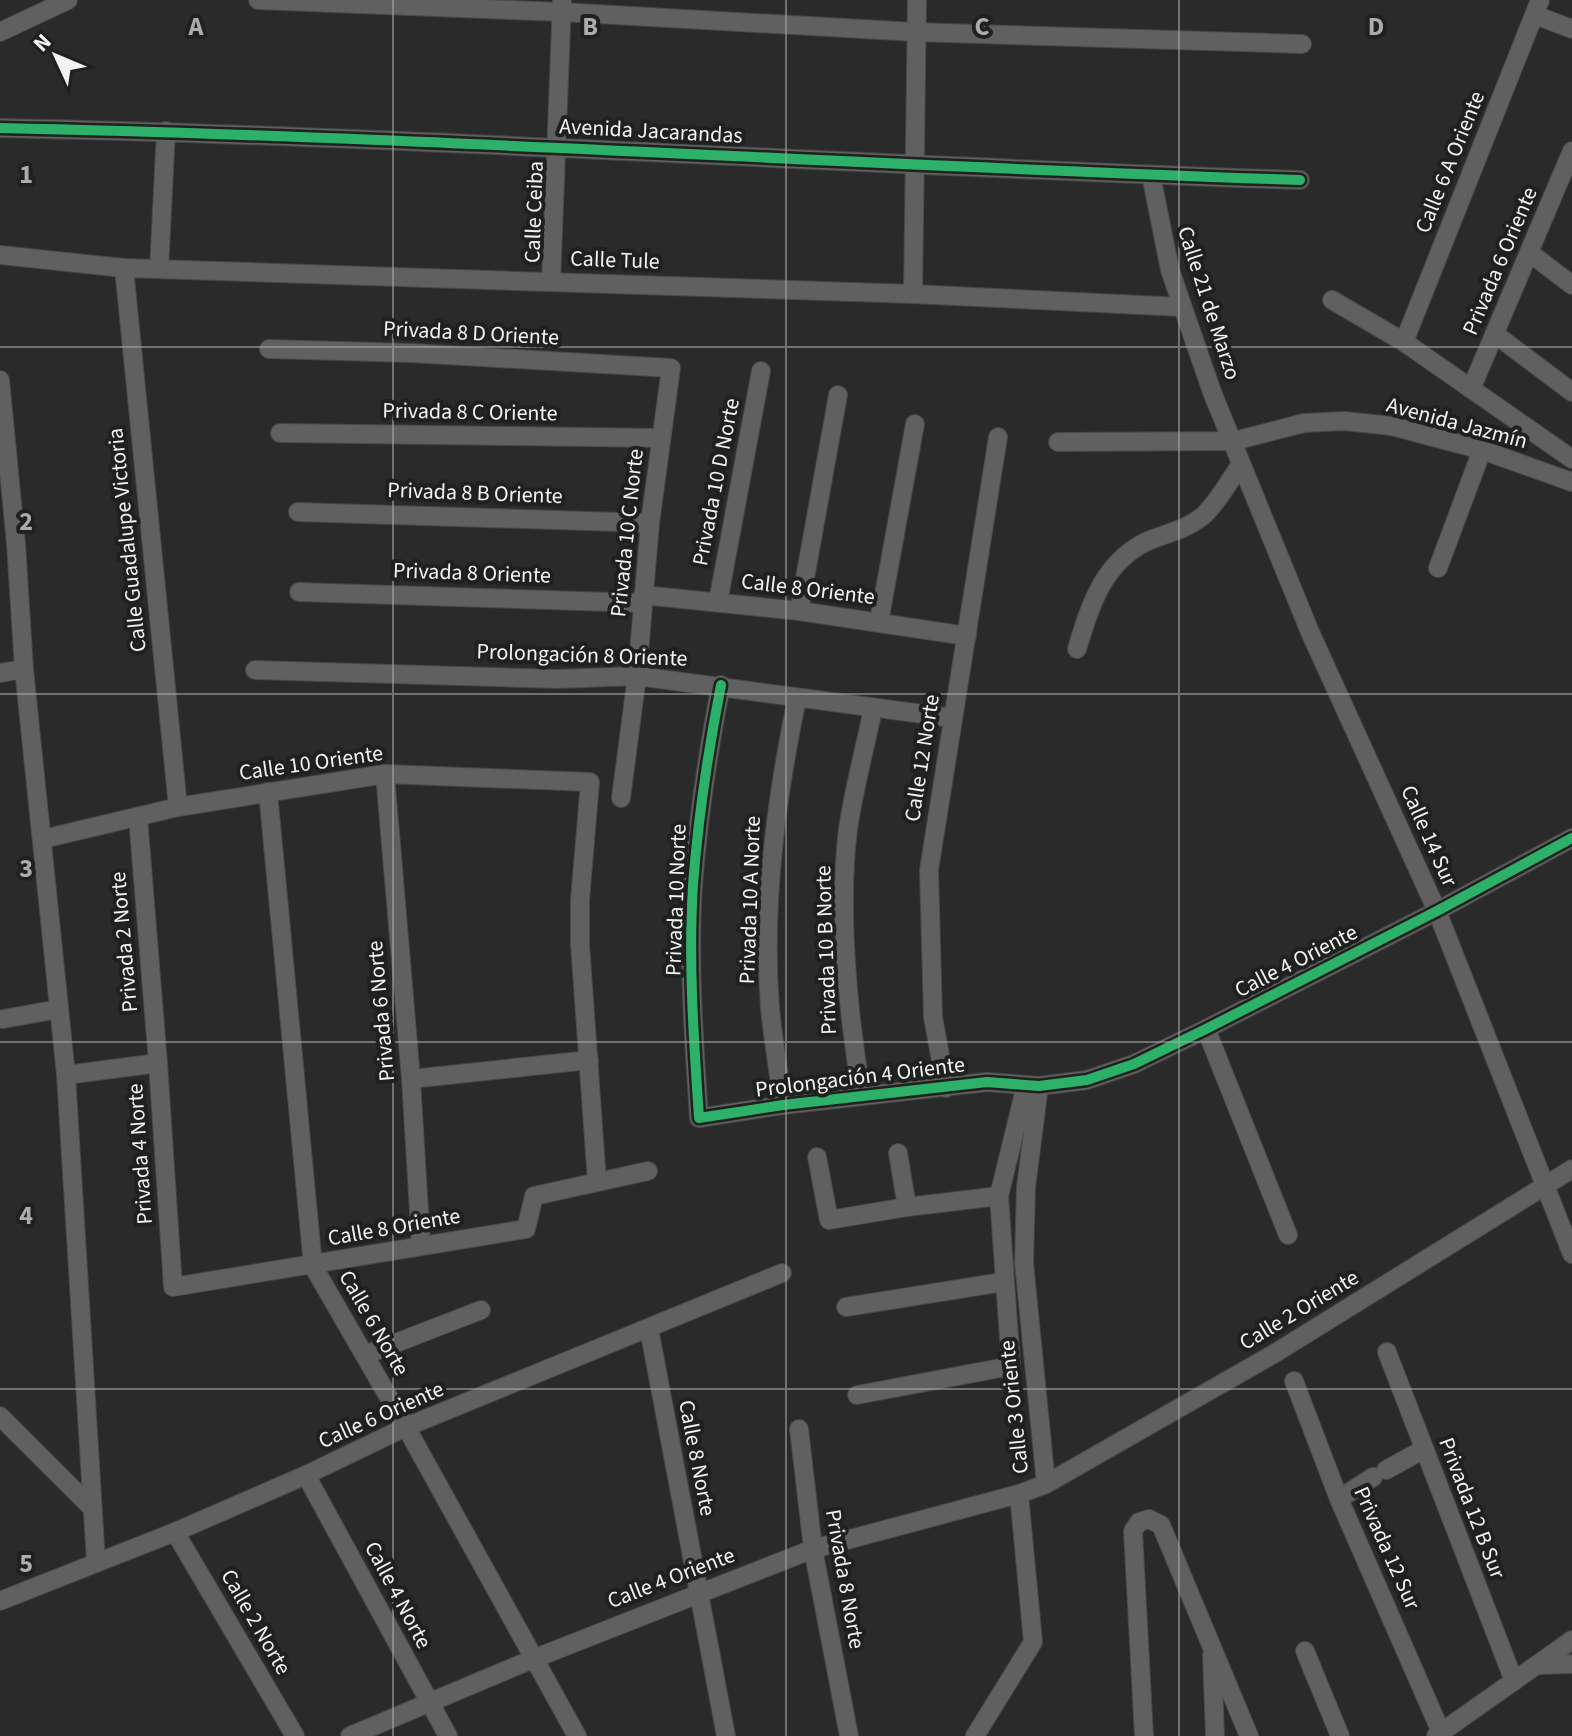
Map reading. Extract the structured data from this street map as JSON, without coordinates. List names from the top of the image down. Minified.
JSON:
{"streets":{"street":["Avenida Jacarandas","Calle 6 A Oriente","Calle Ceiba","Calle Tule","Privada 6 Oriente","Calle 21 de Marzo","Privada 8 D Oriente","Privada 8 C Oriente","Avenida Jazmín","Privada 10 D Norte","Privada 8 B Oriente","Privada 10 C Norte","Calle Guadalupe Victoria","Privada 8 Oriente","Calle 8 Oriente","Prolongación 8 Oriente","Calle 12 Norte","Calle 10 Oriente","Calle 14 Sur","Privada 10 Norte","Privada 10 A Norte","Privada 2 Norte","Privada 10 B Norte","Calle 4 Oriente","Privada 6 Norte","Prolongación 4 Oriente","Privada 4 Norte","Calle 2 Oriente","Calle 6 Norte","Calle 3 Oriente","Calle 6 Oriente","Calle 8 Norte","Privada 12 B Sur","Privada 12 Sur","Privada 8 Norte","Calle 4 Norte","Calle 2 Norte"]},"crossings":[["Avenida Jacarandas","Calle Ceiba"],["Avenida Jacarandas","Calle 21 de Marzo"],["Calle Ceiba","Calle Tule"],["Calle Tule","Calle 21 de Marzo"],["Calle Tule","Calle Guadalupe Victoria"],["Calle 21 de Marzo","Avenida Jazmín"],["Calle 21 de Marzo","Calle 14 Sur"],["Privada 8 D Oriente","Privada 10 C Norte"],["Privada 8 C Oriente","Privada 10 C Norte"],["Avenida Jazmín","Calle 14 Sur"],["Privada 10 D Norte","Calle 8 Oriente"],["Privada 8 B Oriente","Privada 10 C Norte"],["Privada 10 C Norte","Privada 8 Oriente"],["Privada 10 C Norte","Calle 8 Oriente"],["Privada 10 C Norte","Prolongación 8 Oriente"],["Calle Guadalupe Victoria","Calle 10 Oriente"],["Privada 8 Oriente","Calle 8 Oriente"],["Calle 8 Oriente","Calle 12 Norte"],["Calle 8 Oriente","Privada 6 Norte"],["Calle 8 Oriente","Privada 4 Norte"],["Calle 8 Oriente","Calle 6 Norte"],["Prolongación 8 Oriente","Calle 12 Norte"],["Prolongación 8 Oriente","Privada 10 Norte"],["Prolongación 8 Oriente","Privada 10 A Norte"],["Prolongación 8 Oriente","Privada 10 B Norte"],["Calle 12 Norte","Prolongación 4 Oriente"],["Calle 10 Oriente","Privada 2 Norte"],["Calle 10 Oriente","Privada 6 Norte"],["Calle 10 Oriente","Calle 6 Norte"],["Calle 14 Sur","Calle 4 Oriente"],["Calle 14 Sur","Calle 2 Oriente"],["Privada 10 Norte","Prolongación 4 Oriente"],["Privada 10 A Norte","Prolongación 4 Oriente"],["Privada 2 Norte","Privada 4 Norte"],["Privada 10 B Norte","Prolongación 4 Oriente"],["Calle 4 Oriente","Prolongación 4 Oriente"],["Calle 4 Oriente","Calle 6 Norte"],["Calle 4 Oriente","Calle 3 Oriente"],["Calle 4 Oriente","Calle 8 Norte"],["Calle 4 Oriente","Privada 8 Norte"],["Calle 4 Oriente","Calle 4 Norte"],["Prolongación 4 Oriente","Calle 3 Oriente"],["Calle 2 Oriente","Calle 3 Oriente"],["Calle 6 Norte","Calle 6 Oriente"],["Calle 6 Oriente","Calle 8 Norte"],["Calle 6 Oriente","Calle 4 Norte"],["Calle 6 Oriente","Calle 2 Norte"]],"north":"top left","grid":{"columns":["A","B","C","D"],"rows":["1","2","3","4","5"]}}
